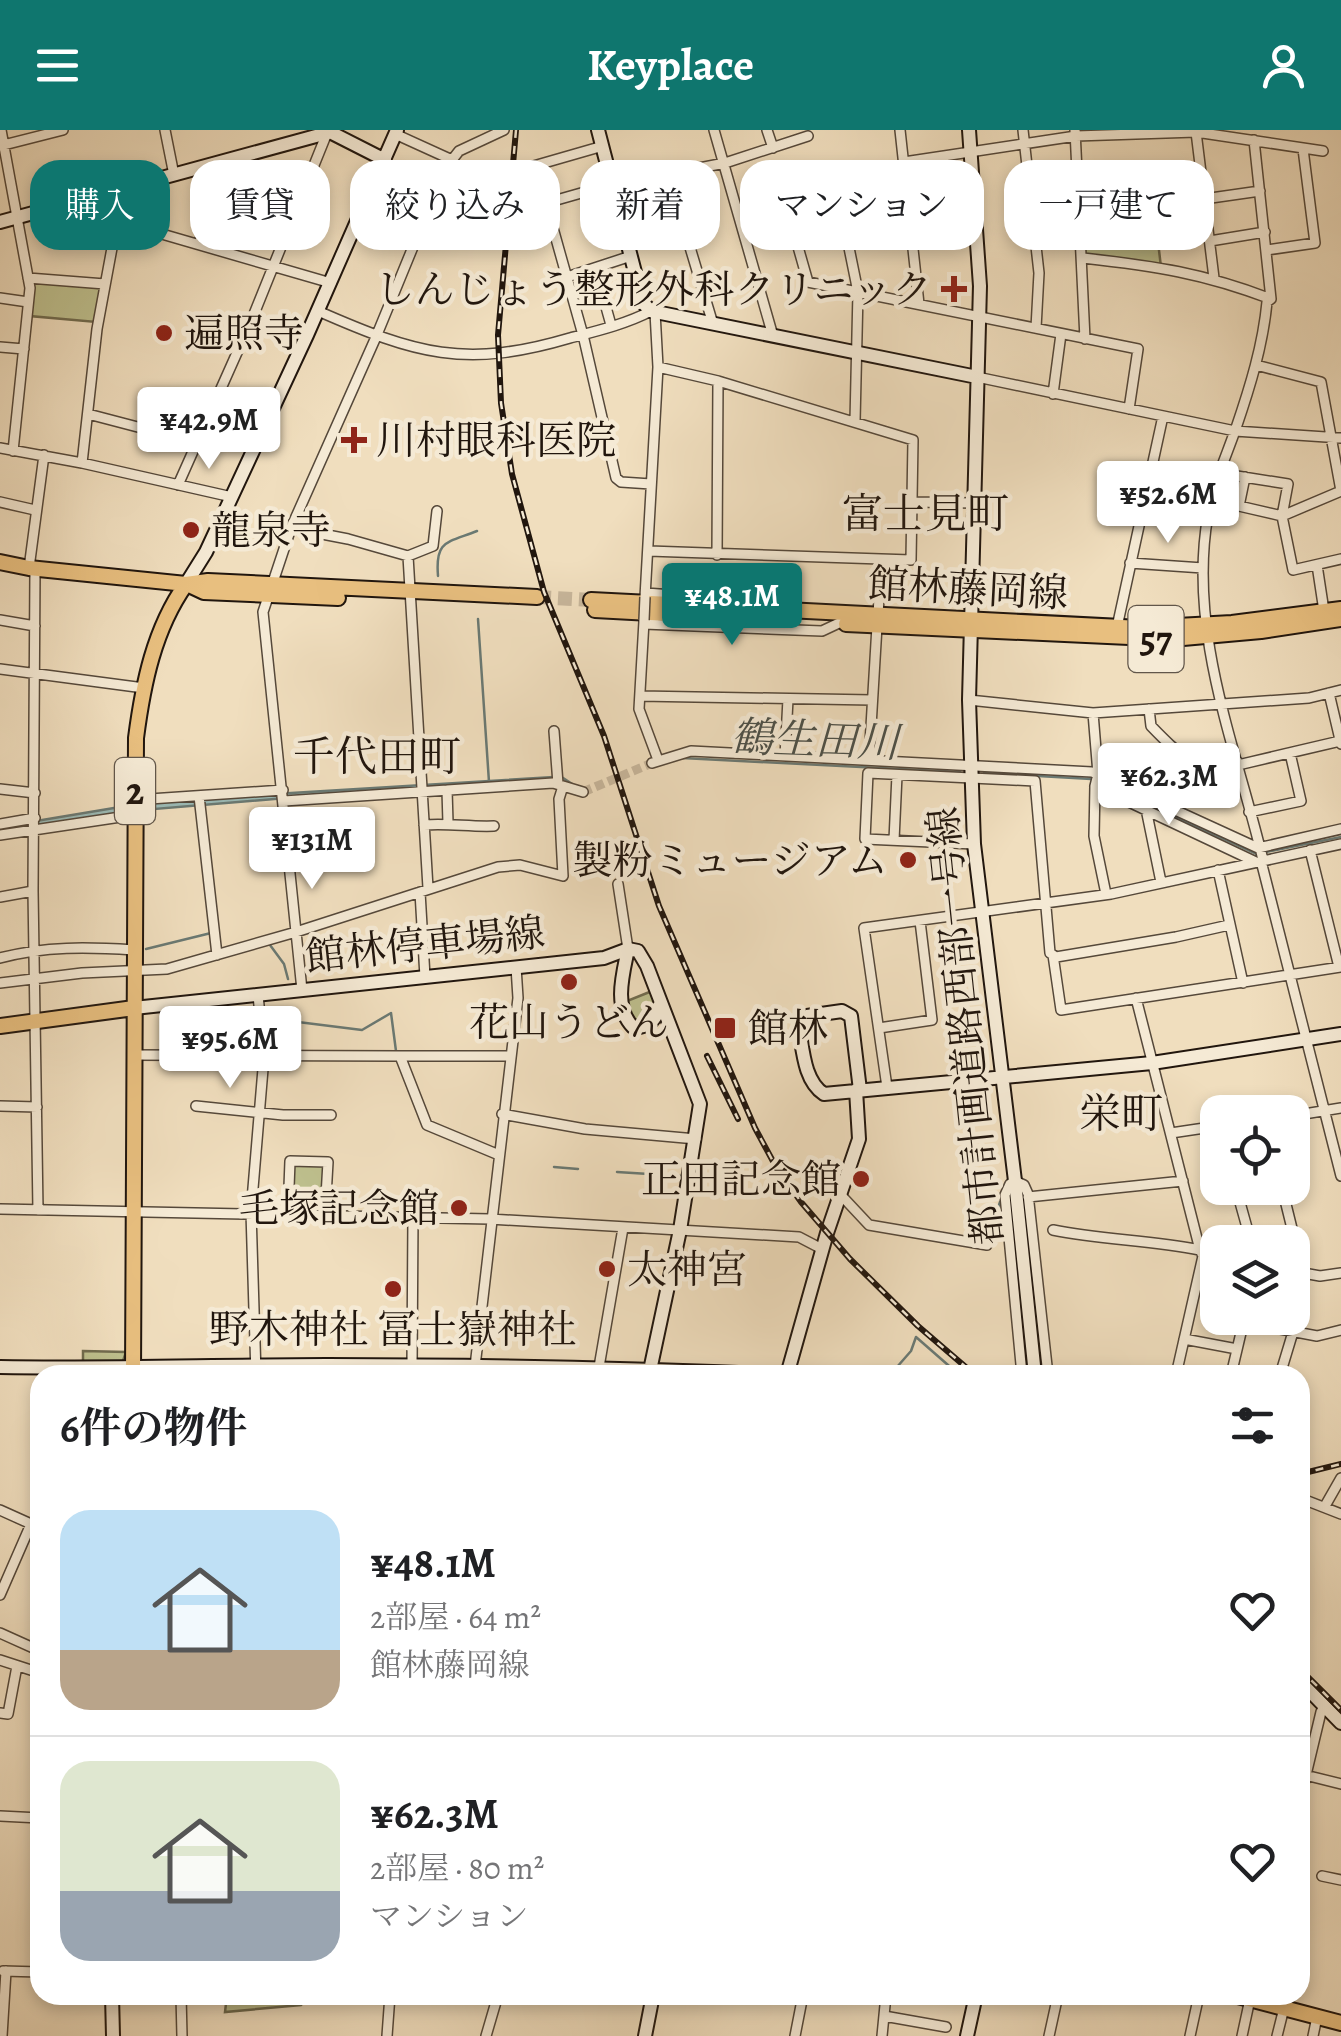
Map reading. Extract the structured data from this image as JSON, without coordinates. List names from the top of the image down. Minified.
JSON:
{"streets":{"main road":["館林藤岡線","57","2"],"street":["館林停車場線","都市計画道路西部一号線"]},"crossings":[["館林藤岡線","都市計画道路西部一号線"],["2","館林停車場線"]],"districts":["富士見町","千代田町","栄町"],"water":["鶴生田川"],"places":{"health":["しんじょう整形外科クリニック","川村眼科医院"],"other":["遍照寺","龍泉寺","製粉ミュージアム","花山うどん","正田記念館","毛塚記念館","太神宮","野木神社 冨士嶽神社"],"transit":["館林"]},"page":{"header":"Keyplace","chip":["購入","賃貸","絞り込み","新着","マンション","一戸建て"],"price":["¥42.9M","¥52.6M","¥48.1M","¥62.3M","¥131M","¥95.6M"],"heading":"6件の物件","list":[{"name":"¥48.1M","note":"2部屋 · 64 m² · 館林藤岡線"},{"name":"¥62.3M","note":"2部屋 · 80 m² · マンション"}]}}
